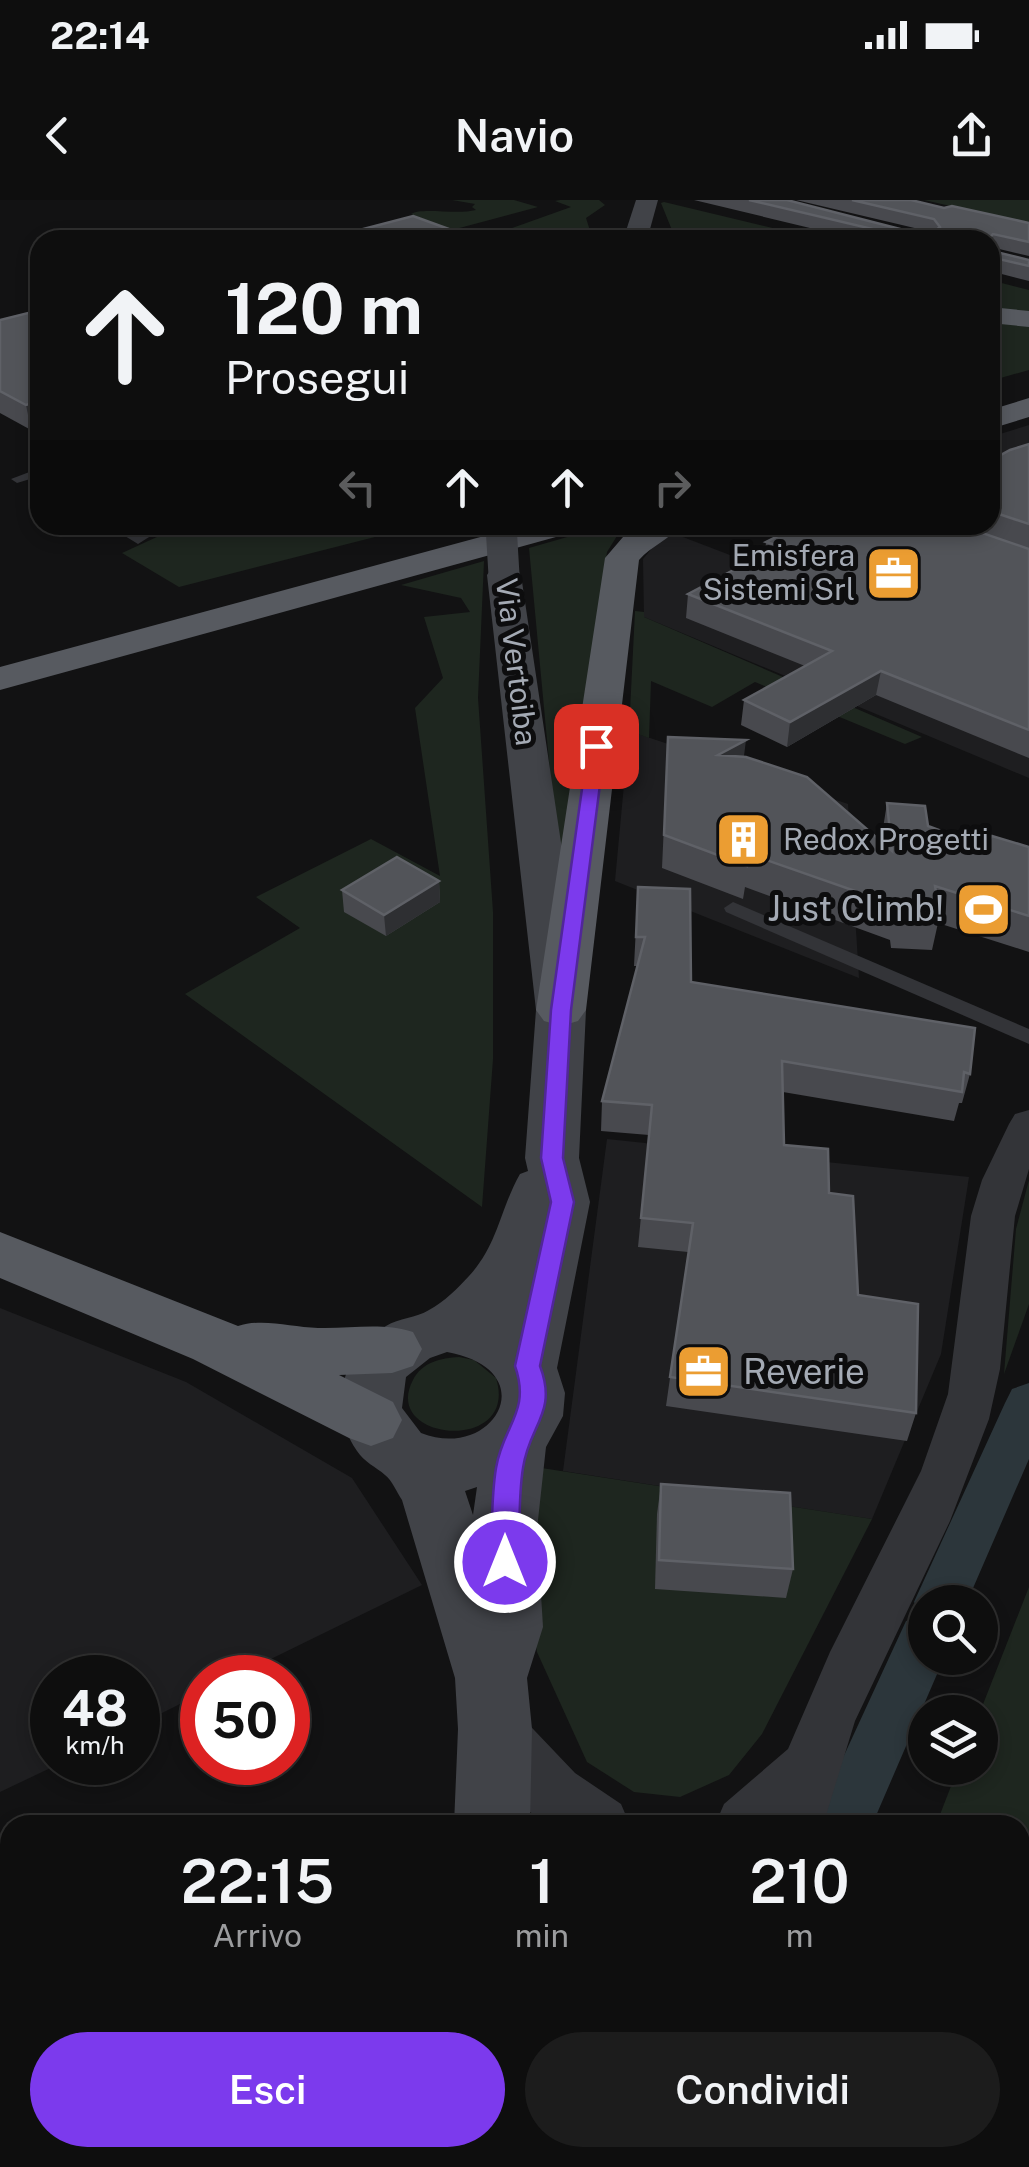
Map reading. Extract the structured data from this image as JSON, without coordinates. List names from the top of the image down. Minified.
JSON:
{"streets":{"main road":["Via Vertoiba"]},"places":{"office":["Emisfera Sistemi Srl","Reverie"],"building":["Redox Progetti"],"sports":["Just Climb!"]},"page":{"status":"22:14","header":"Navio","turn":["120 m","Prosegui"],"speed":"48 km/h","limit":"50","eta":["22:15","Arrivo","1","min","210","m"],"buttons":["Esci","Condividi"]}}
